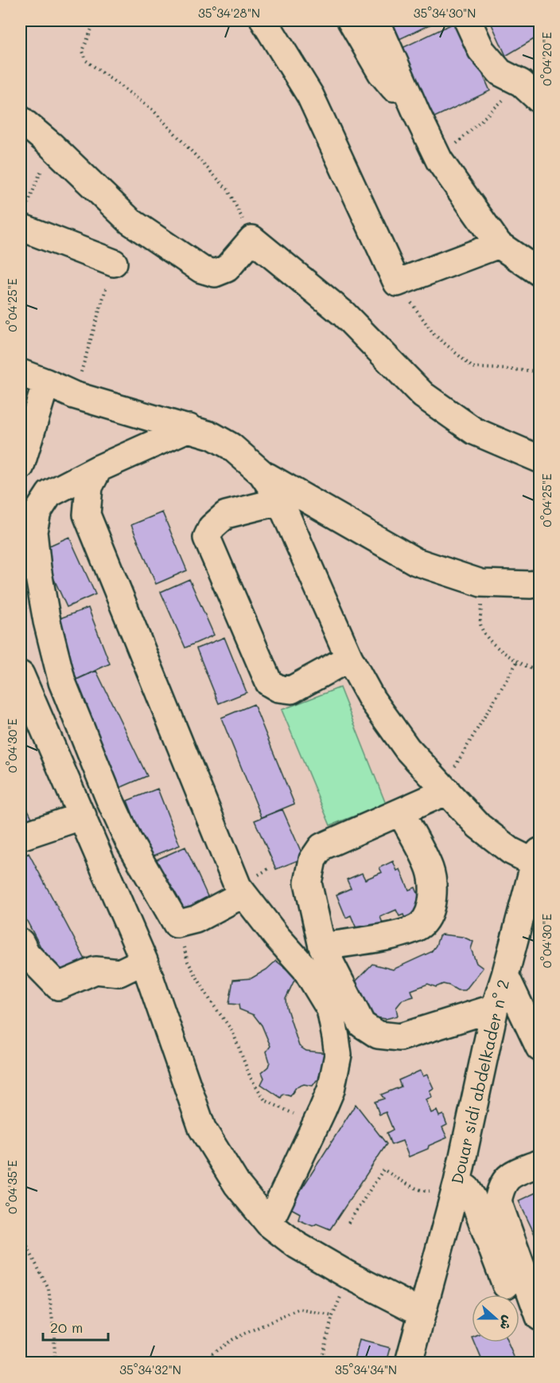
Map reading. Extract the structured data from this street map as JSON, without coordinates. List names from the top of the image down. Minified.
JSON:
{"streets":{"street":["Douar sidi abdelkader n° 2"]},"scale_bar":"20 m","north":"right","coordinates":["35°34'28\"N","35°34'30\"N","0°04'20\"E","0°04'25\"E","0°04'30\"E","0°04'35\"E","35°34'32\"N","35°34'34\"N"]}
